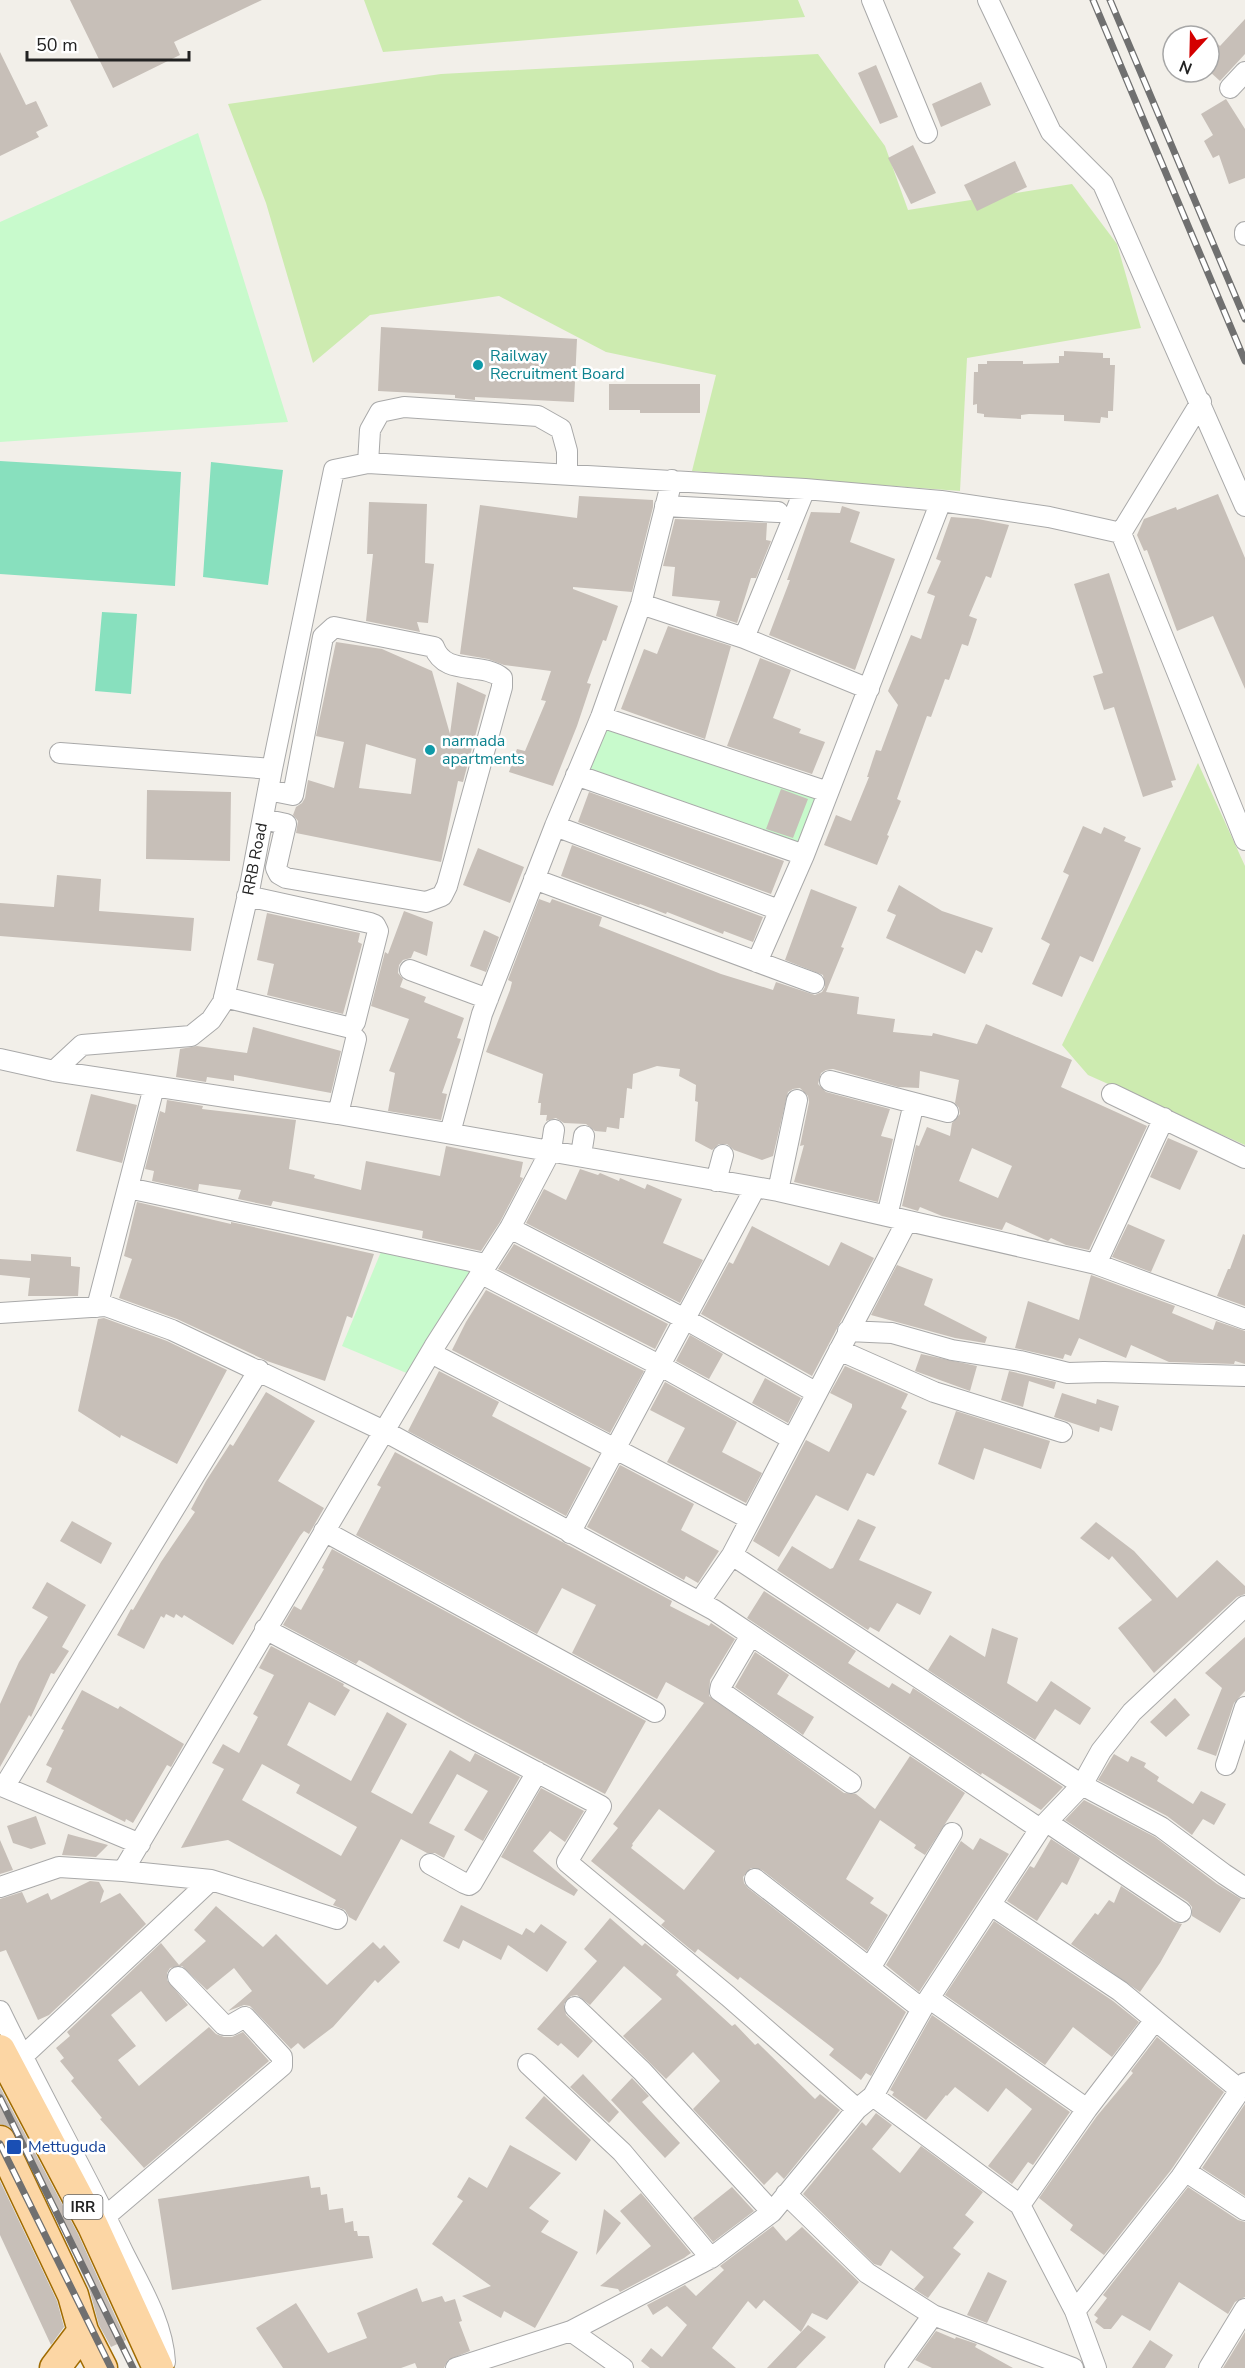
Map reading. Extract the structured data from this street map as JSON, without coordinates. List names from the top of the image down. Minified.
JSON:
{"streets":{"main road":["IRR"],"street":["RRB Road"]},"places":{"other":["Railway Recruitment Board","narmada apartments"],"transit":["Mettuguda"]},"scale_bar":"50 m","north":"bottom"}
